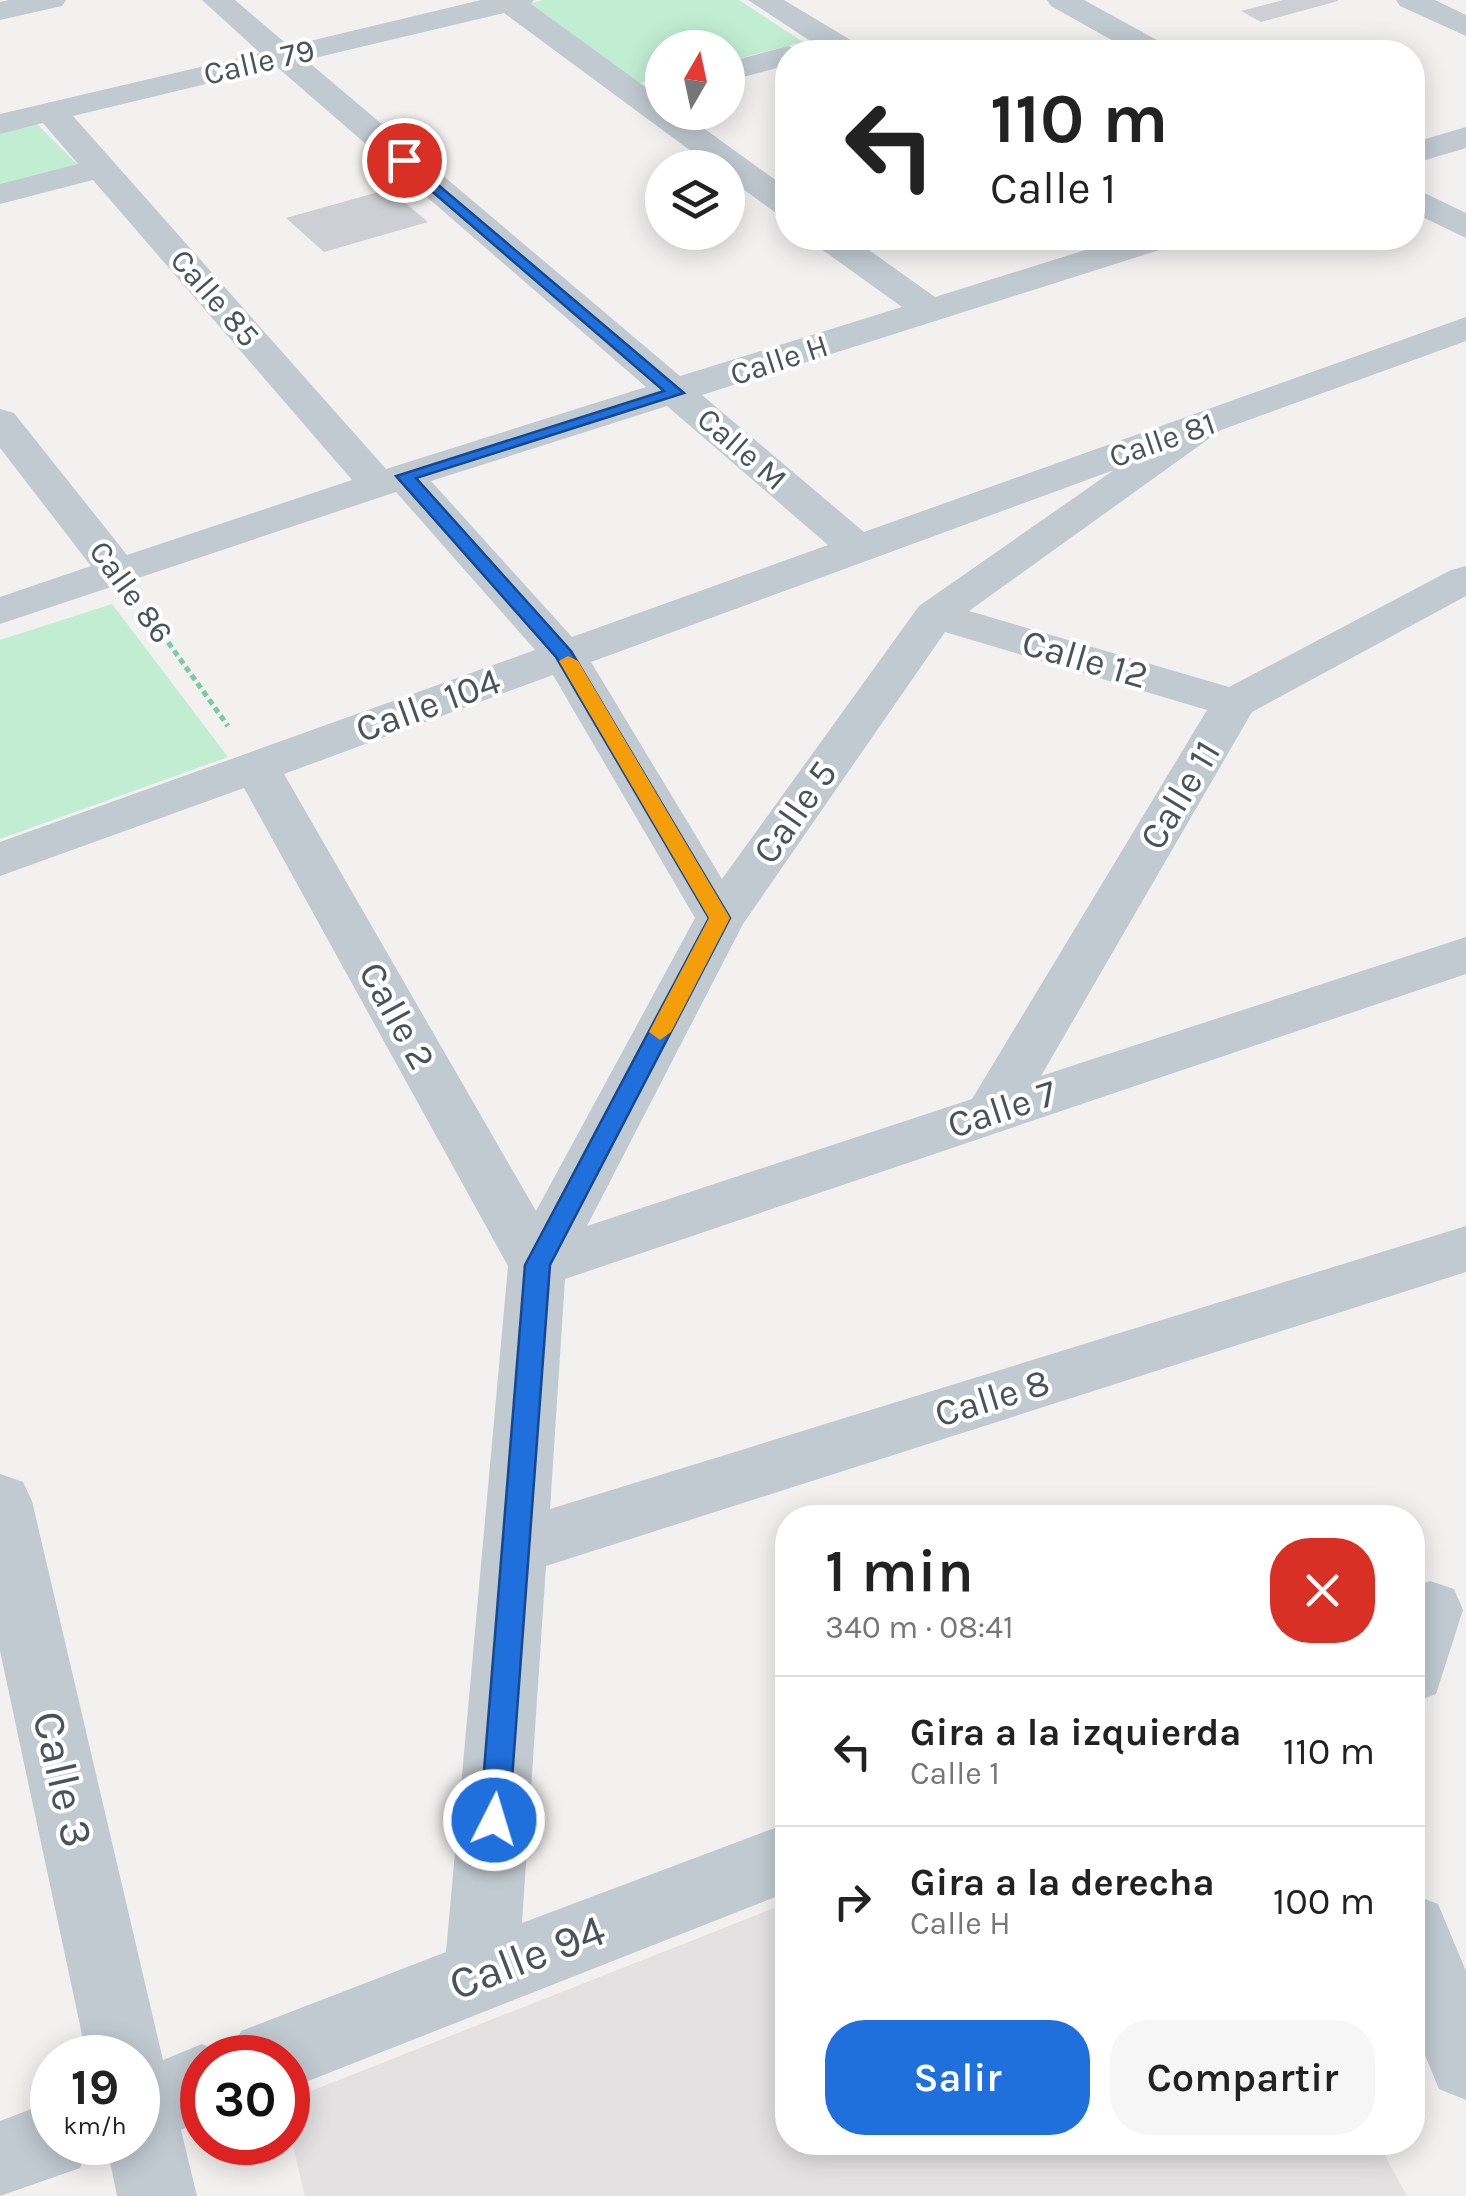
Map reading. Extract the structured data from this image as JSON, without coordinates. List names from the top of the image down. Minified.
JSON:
{"streets":{"street":["Calle 79","Calle 85","Calle H","Calle 81","Calle M","Calle 86","Calle 12","Calle 104","Calle 11","Calle 5","Calle 2","Calle 7","Calle 8","Calle 3","Calle 94"]},"crossings":[["Calle 79","Calle 85"],["Calle 79","Calle M"],["Calle 85","Calle H"],["Calle 85","Calle 104"],["Calle 85","Calle 5"],["Calle H","Calle M"],["Calle H","Calle 86"],["Calle 81","Calle M"],["Calle 81","Calle 104"],["Calle 81","Calle 5"],["Calle M","Calle 104"],["Calle 86","Calle 104"],["Calle 86","Calle 2"],["Calle 12","Calle 11"],["Calle 12","Calle 5"],["Calle 104","Calle 2"],["Calle 11","Calle 7"],["Calle 5","Calle 2"],["Calle 5","Calle 7"],["Calle 5","Calle 8"],["Calle 5","Calle 94"],["Calle 2","Calle 7"]],"north":"top","page":{"turn":["110 m","Calle 1"],"heading":["1 min","340 m · 08:41"],"list":[{"name":"Gira a la izquierda","note":"Calle 1","value":"110 m"},{"name":"Gira a la derecha","note":"Calle H","value":"100 m"}],"buttons":["Salir","Compartir"],"speed":"19 km/h","limit":"30"}}
